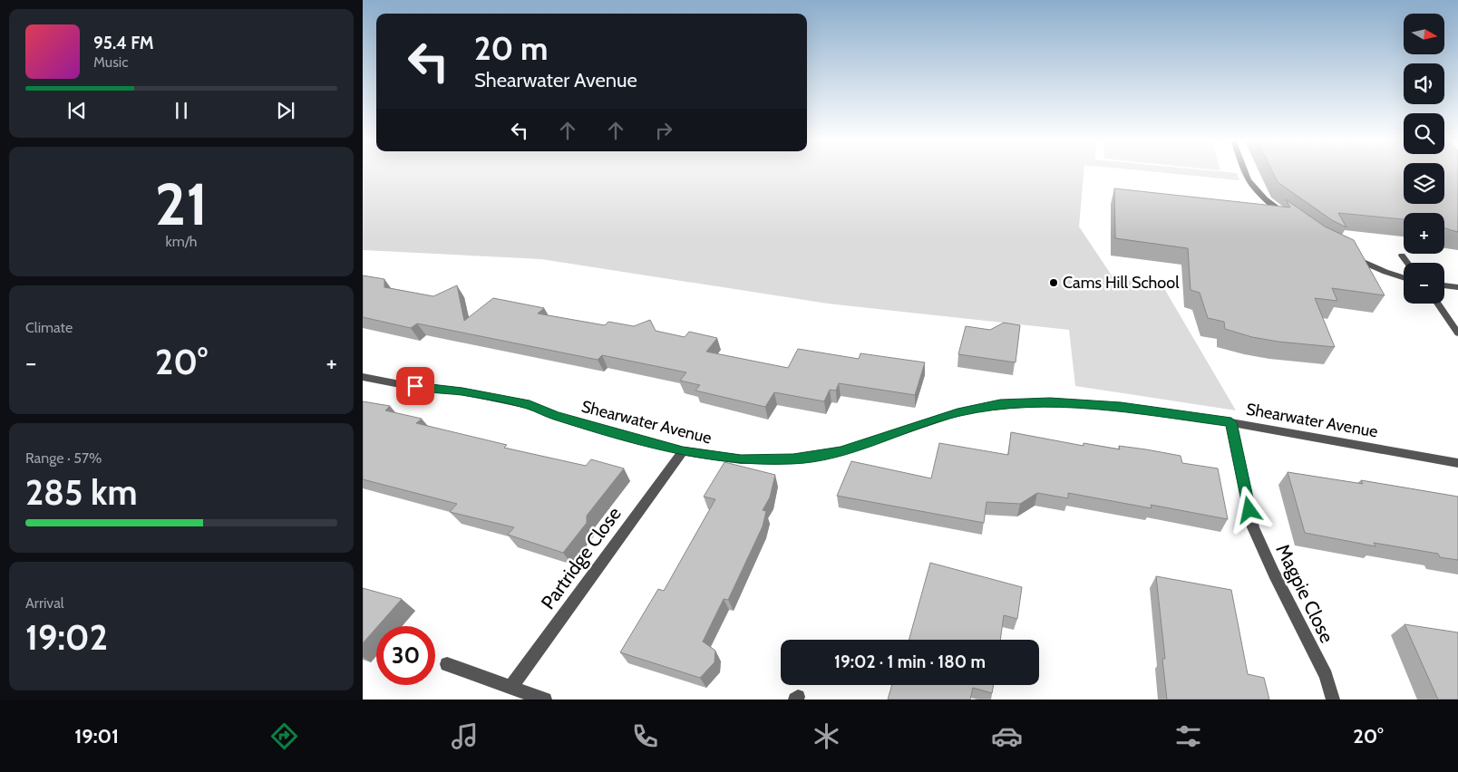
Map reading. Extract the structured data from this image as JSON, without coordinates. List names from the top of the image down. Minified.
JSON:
{"streets":{"street":["Shearwater Avenue","Partridge Close","Magpie Close"]},"crossings":[["Shearwater Avenue","Partridge Close"],["Shearwater Avenue","Magpie Close"]],"places":["Cams Hill School"],"north":"right","page":{"map_buttons":["+","−"],"turn":["20 m","Shearwater Avenue"],"song":["95.4 FM","Music"],"tile":[["21","km/h"],"Climate",["Range · 57%","285 km"],["Arrival","19:02"]],"heat":["−","20°","+"],"limit":"30","trip":"19:02 · 1 min · 180 m","tabs":["19:01","20°"]}}
